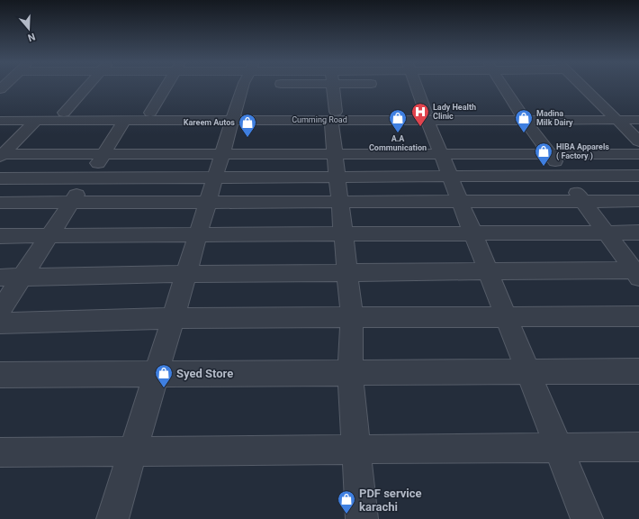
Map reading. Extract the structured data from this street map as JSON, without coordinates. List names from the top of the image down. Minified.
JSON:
{"streets":{"street":["Cumming Road"]},"places":{"hospital":["Lady Health Clinic"],"shop":["A.A Communication","Madina Milk Dairy","Kareem Autos","HIBA Apparels ( Factory )","Syed Store","PDF service karachi"]},"north":"bottom"}
